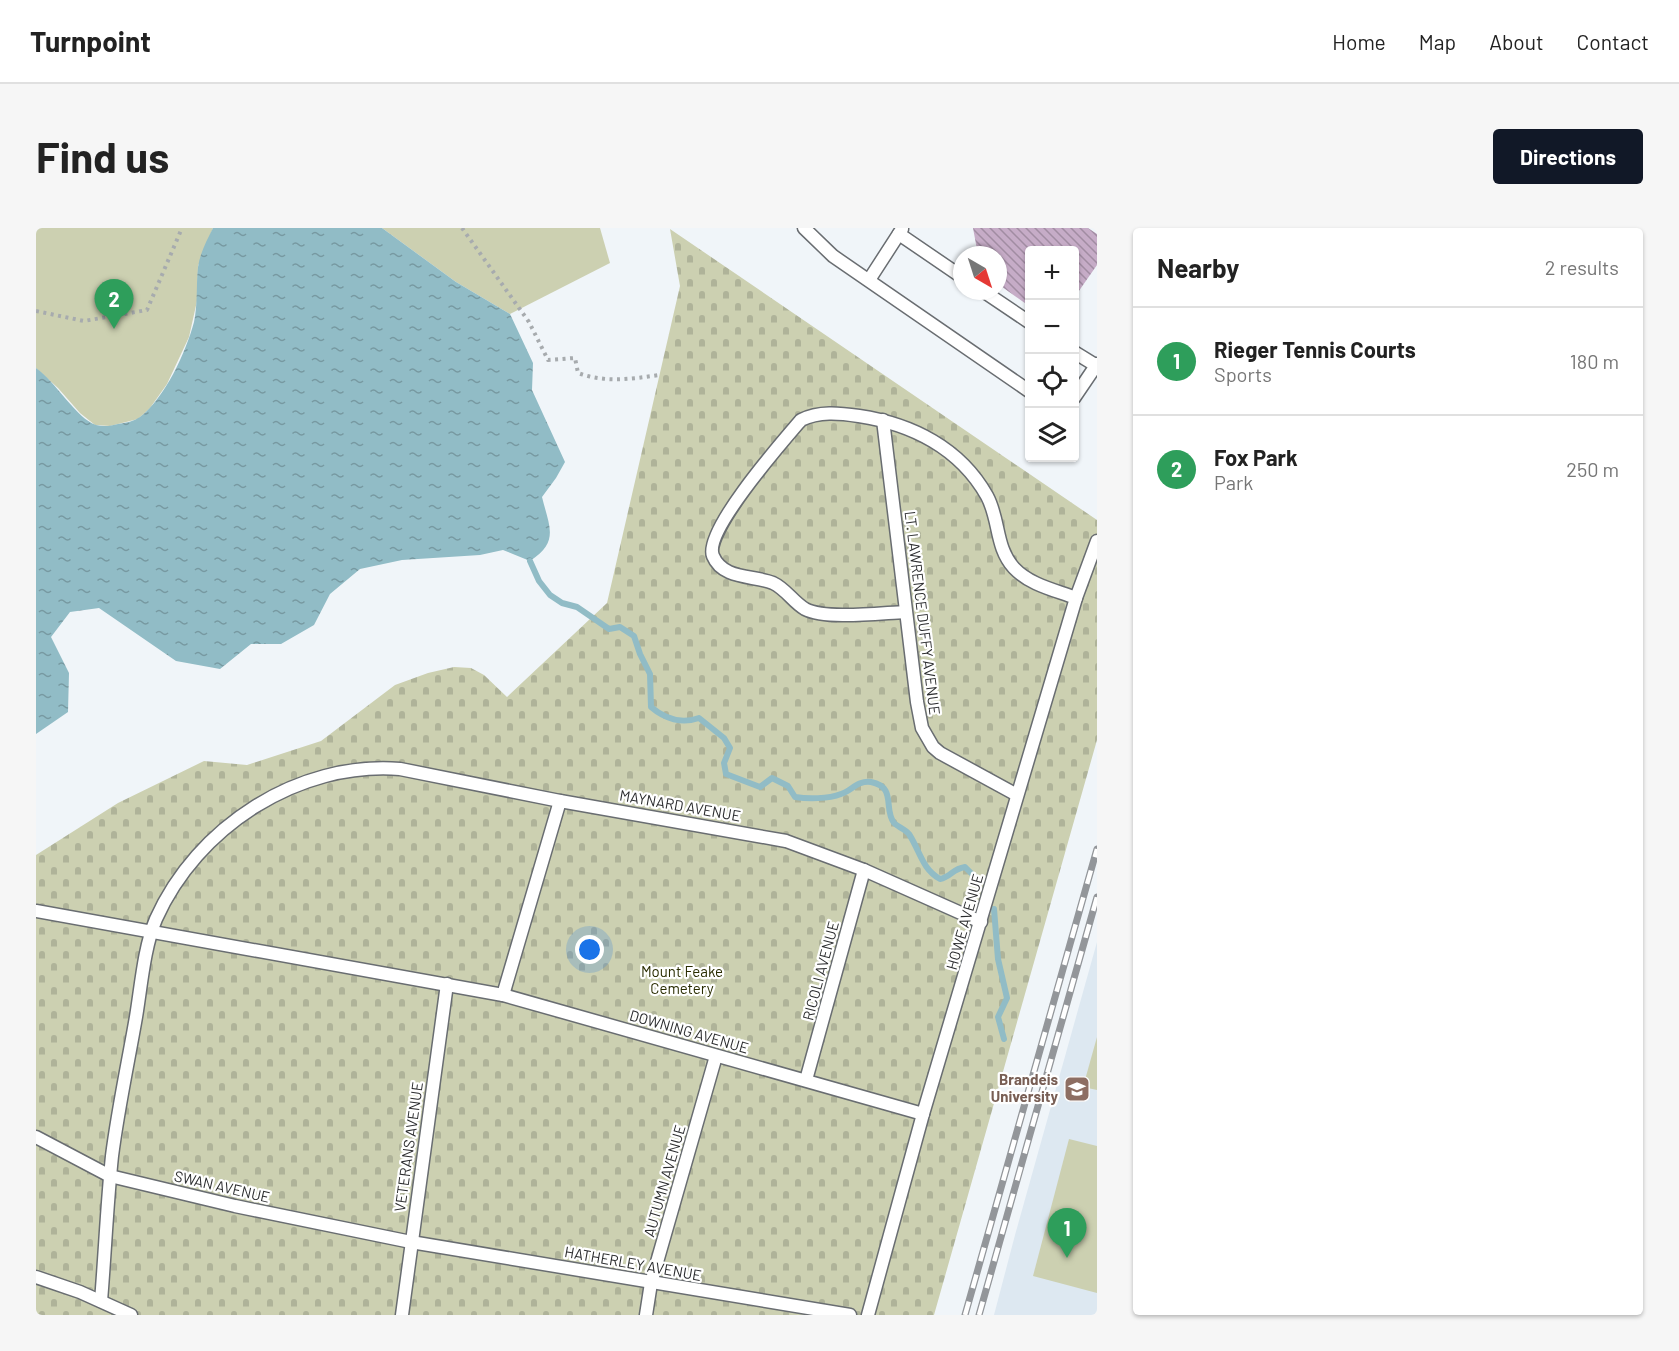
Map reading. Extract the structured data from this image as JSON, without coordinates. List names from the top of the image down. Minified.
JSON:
{"streets":{"lane":["LT. LAWRENCE DUFFY AVENUE","MAYNARD AVENUE","HOWE AVENUE","RICOLI AVENUE","DOWNING AVENUE","VETERANS AVENUE","AUTUMN AVENUE","SWAN AVENUE","HATHERLEY AVENUE"]},"crossings":[["LT. LAWRENCE DUFFY AVENUE","HOWE AVENUE"],["MAYNARD AVENUE","HOWE AVENUE"],["MAYNARD AVENUE","RICOLI AVENUE"],["MAYNARD AVENUE","DOWNING AVENUE"],["MAYNARD AVENUE","SWAN AVENUE"],["HOWE AVENUE","DOWNING AVENUE"],["RICOLI AVENUE","DOWNING AVENUE"],["DOWNING AVENUE","VETERANS AVENUE"],["DOWNING AVENUE","AUTUMN AVENUE"],["VETERANS AVENUE","SWAN AVENUE"],["VETERANS AVENUE","HATHERLEY AVENUE"],["AUTUMN AVENUE","HATHERLEY AVENUE"],["SWAN AVENUE","HATHERLEY AVENUE"]],"parks":["Mount Feake Cemetery"],"places":{"school or university":["Brandeis University"]},"north":"bottom right","page":{"header":"Turnpoint","nav":["Home","Map","About","Contact"],"buttons":"Directions","title":"Find us","heading":["Nearby","2 results"],"map_buttons":["+","−"],"pins":["2","1"],"list":[{"mark":"1","name":"Rieger Tennis Courts","note":"Sports","value":"180 m"},{"mark":"2","name":"Fox Park","note":"Park","value":"250 m"}]}}
